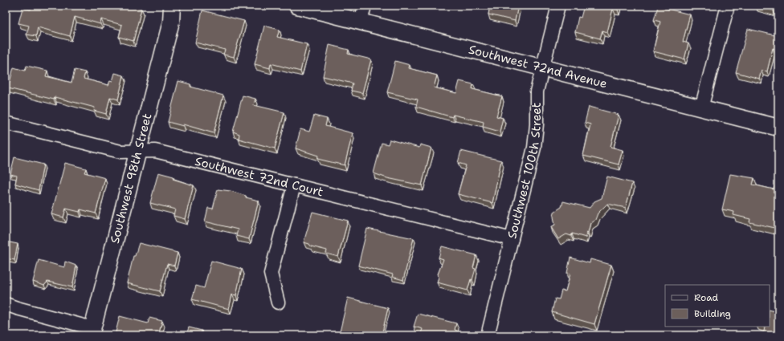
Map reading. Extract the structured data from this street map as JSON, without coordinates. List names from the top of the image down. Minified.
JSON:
{"streets":{"street":["Southwest 72nd Avenue","Southwest 100th Street","Southwest 72nd Court","Southwest 98th Street"]},"crossings":[["Southwest 72nd Avenue","Southwest 100th Street"],["Southwest 100th Street","Southwest 72nd Court"],["Southwest 72nd Court","Southwest 98th Street"]],"legend":["Road","Building"]}
